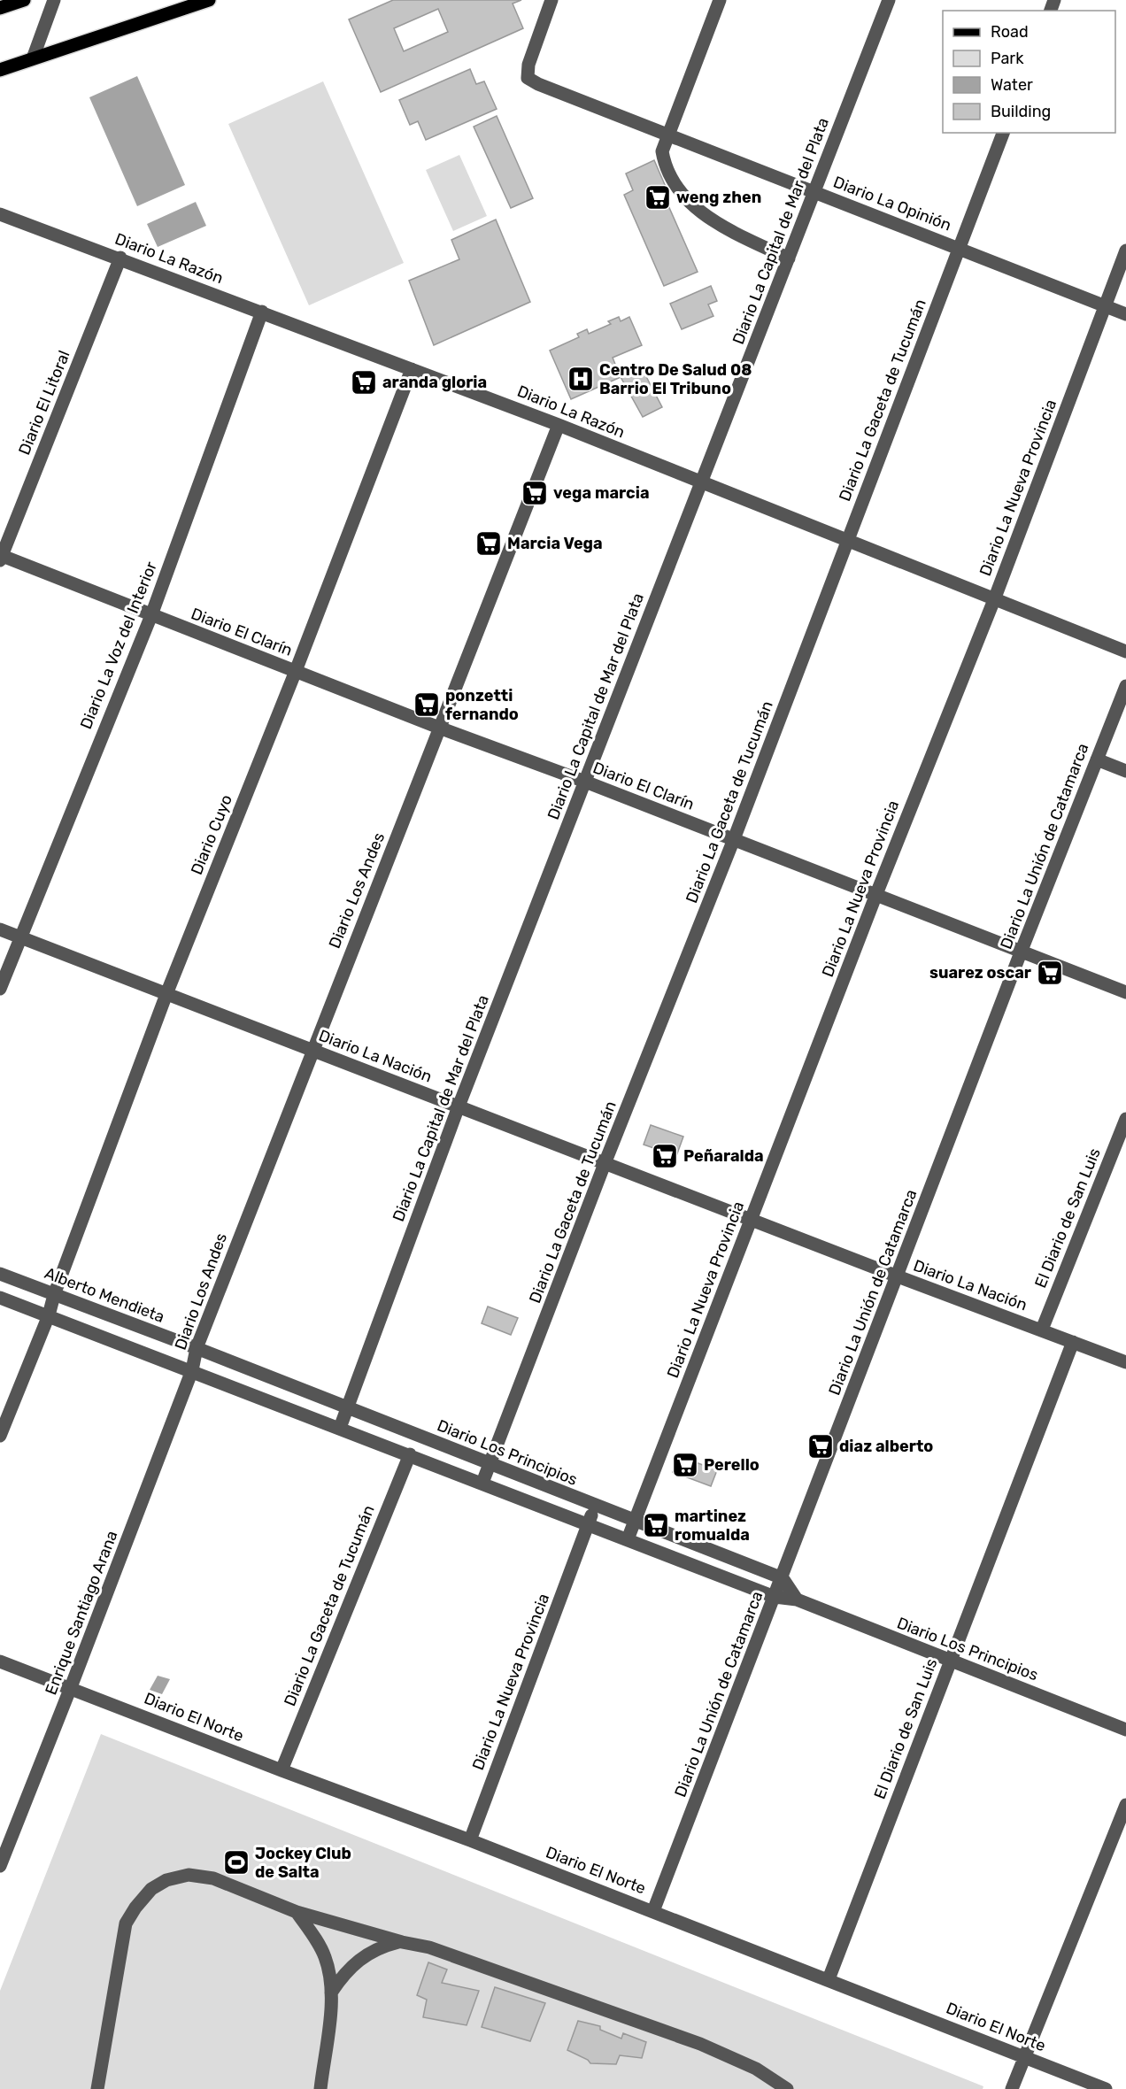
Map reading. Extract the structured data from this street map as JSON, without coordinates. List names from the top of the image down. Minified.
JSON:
{"streets":{"street":["Diario La Opinión","Diario La Capital de Mar del Plata","Diario La Razón","Diario La Gaceta de Tucumán","Diario El Litoral","Diario La Nueva Provincia","Diario El Clarín","Diario La Voz del Interior","Diario Cuyo","Diario La Unión de Catamarca","Diario Los Andes","Diario La Nación","El Diario de San Luis","Alberto Mendieta","Diario Los Principios","Enrique Santiago Arana","Diario El Norte"]},"crossings":[["Diario La Opinión","Diario La Capital de Mar del Plata"],["Diario La Opinión","Diario La Gaceta de Tucumán"],["Diario La Opinión","Diario La Nueva Provincia"],["Diario La Capital de Mar del Plata","Diario La Razón"],["Diario La Capital de Mar del Plata","Diario El Clarín"],["Diario La Capital de Mar del Plata","Diario La Nación"],["Diario La Capital de Mar del Plata","Diario Los Principios"],["Diario La Razón","Diario La Gaceta de Tucumán"],["Diario La Razón","Diario El Litoral"],["Diario La Razón","Diario La Nueva Provincia"],["Diario La Razón","Diario La Voz del Interior"],["Diario La Razón","Diario Cuyo"],["Diario La Razón","Diario Los Andes"],["Diario La Gaceta de Tucumán","Diario El Clarín"],["Diario La Gaceta de Tucumán","Diario La Nación"],["Diario La Gaceta de Tucumán","Diario Los Principios"],["Diario La Gaceta de Tucumán","Diario El Norte"],["Diario El Litoral","Diario El Clarín"],["Diario La Nueva Provincia","Diario El Clarín"],["Diario La Nueva Provincia","Diario La Nación"],["Diario La Nueva Provincia","Diario Los Principios"],["Diario La Nueva Provincia","Diario El Norte"],["Diario El Clarín","Diario La Voz del Interior"],["Diario El Clarín","Diario Cuyo"],["Diario El Clarín","Diario La Unión de Catamarca"],["Diario El Clarín","Diario Los Andes"],["Diario La Voz del Interior","Diario La Nación"],["Diario Cuyo","Diario La Nación"],["Diario Cuyo","Alberto Mendieta"],["Diario La Unión de Catamarca","Diario La Nación"],["Diario La Unión de Catamarca","Diario Los Principios"],["Diario La Unión de Catamarca","Diario El Norte"],["Diario Los Andes","Diario La Nación"],["Diario Los Andes","Alberto Mendieta"],["Diario Los Andes","Diario Los Principios"],["Diario Los Andes","Enrique Santiago Arana"],["Diario La Nación","El Diario de San Luis"],["El Diario de San Luis","Diario Los Principios"],["El Diario de San Luis","Diario El Norte"],["Alberto Mendieta","Diario Los Principios"],["Diario Los Principios","Enrique Santiago Arana"],["Enrique Santiago Arana","Diario El Norte"]],"places":{"supermarket":["weng zhen","aranda gloria","vega marcia","Marcia Vega","ponzetti fernando","suarez oscar","Peñaralda","diaz alberto","Perello","martinez romualda"],"hospital":["Centro De Salud 08 Barrio El Tribuno"],"sports":["Jockey Club de Salta"]},"legend":["Road","Park","Water","Building"]}
